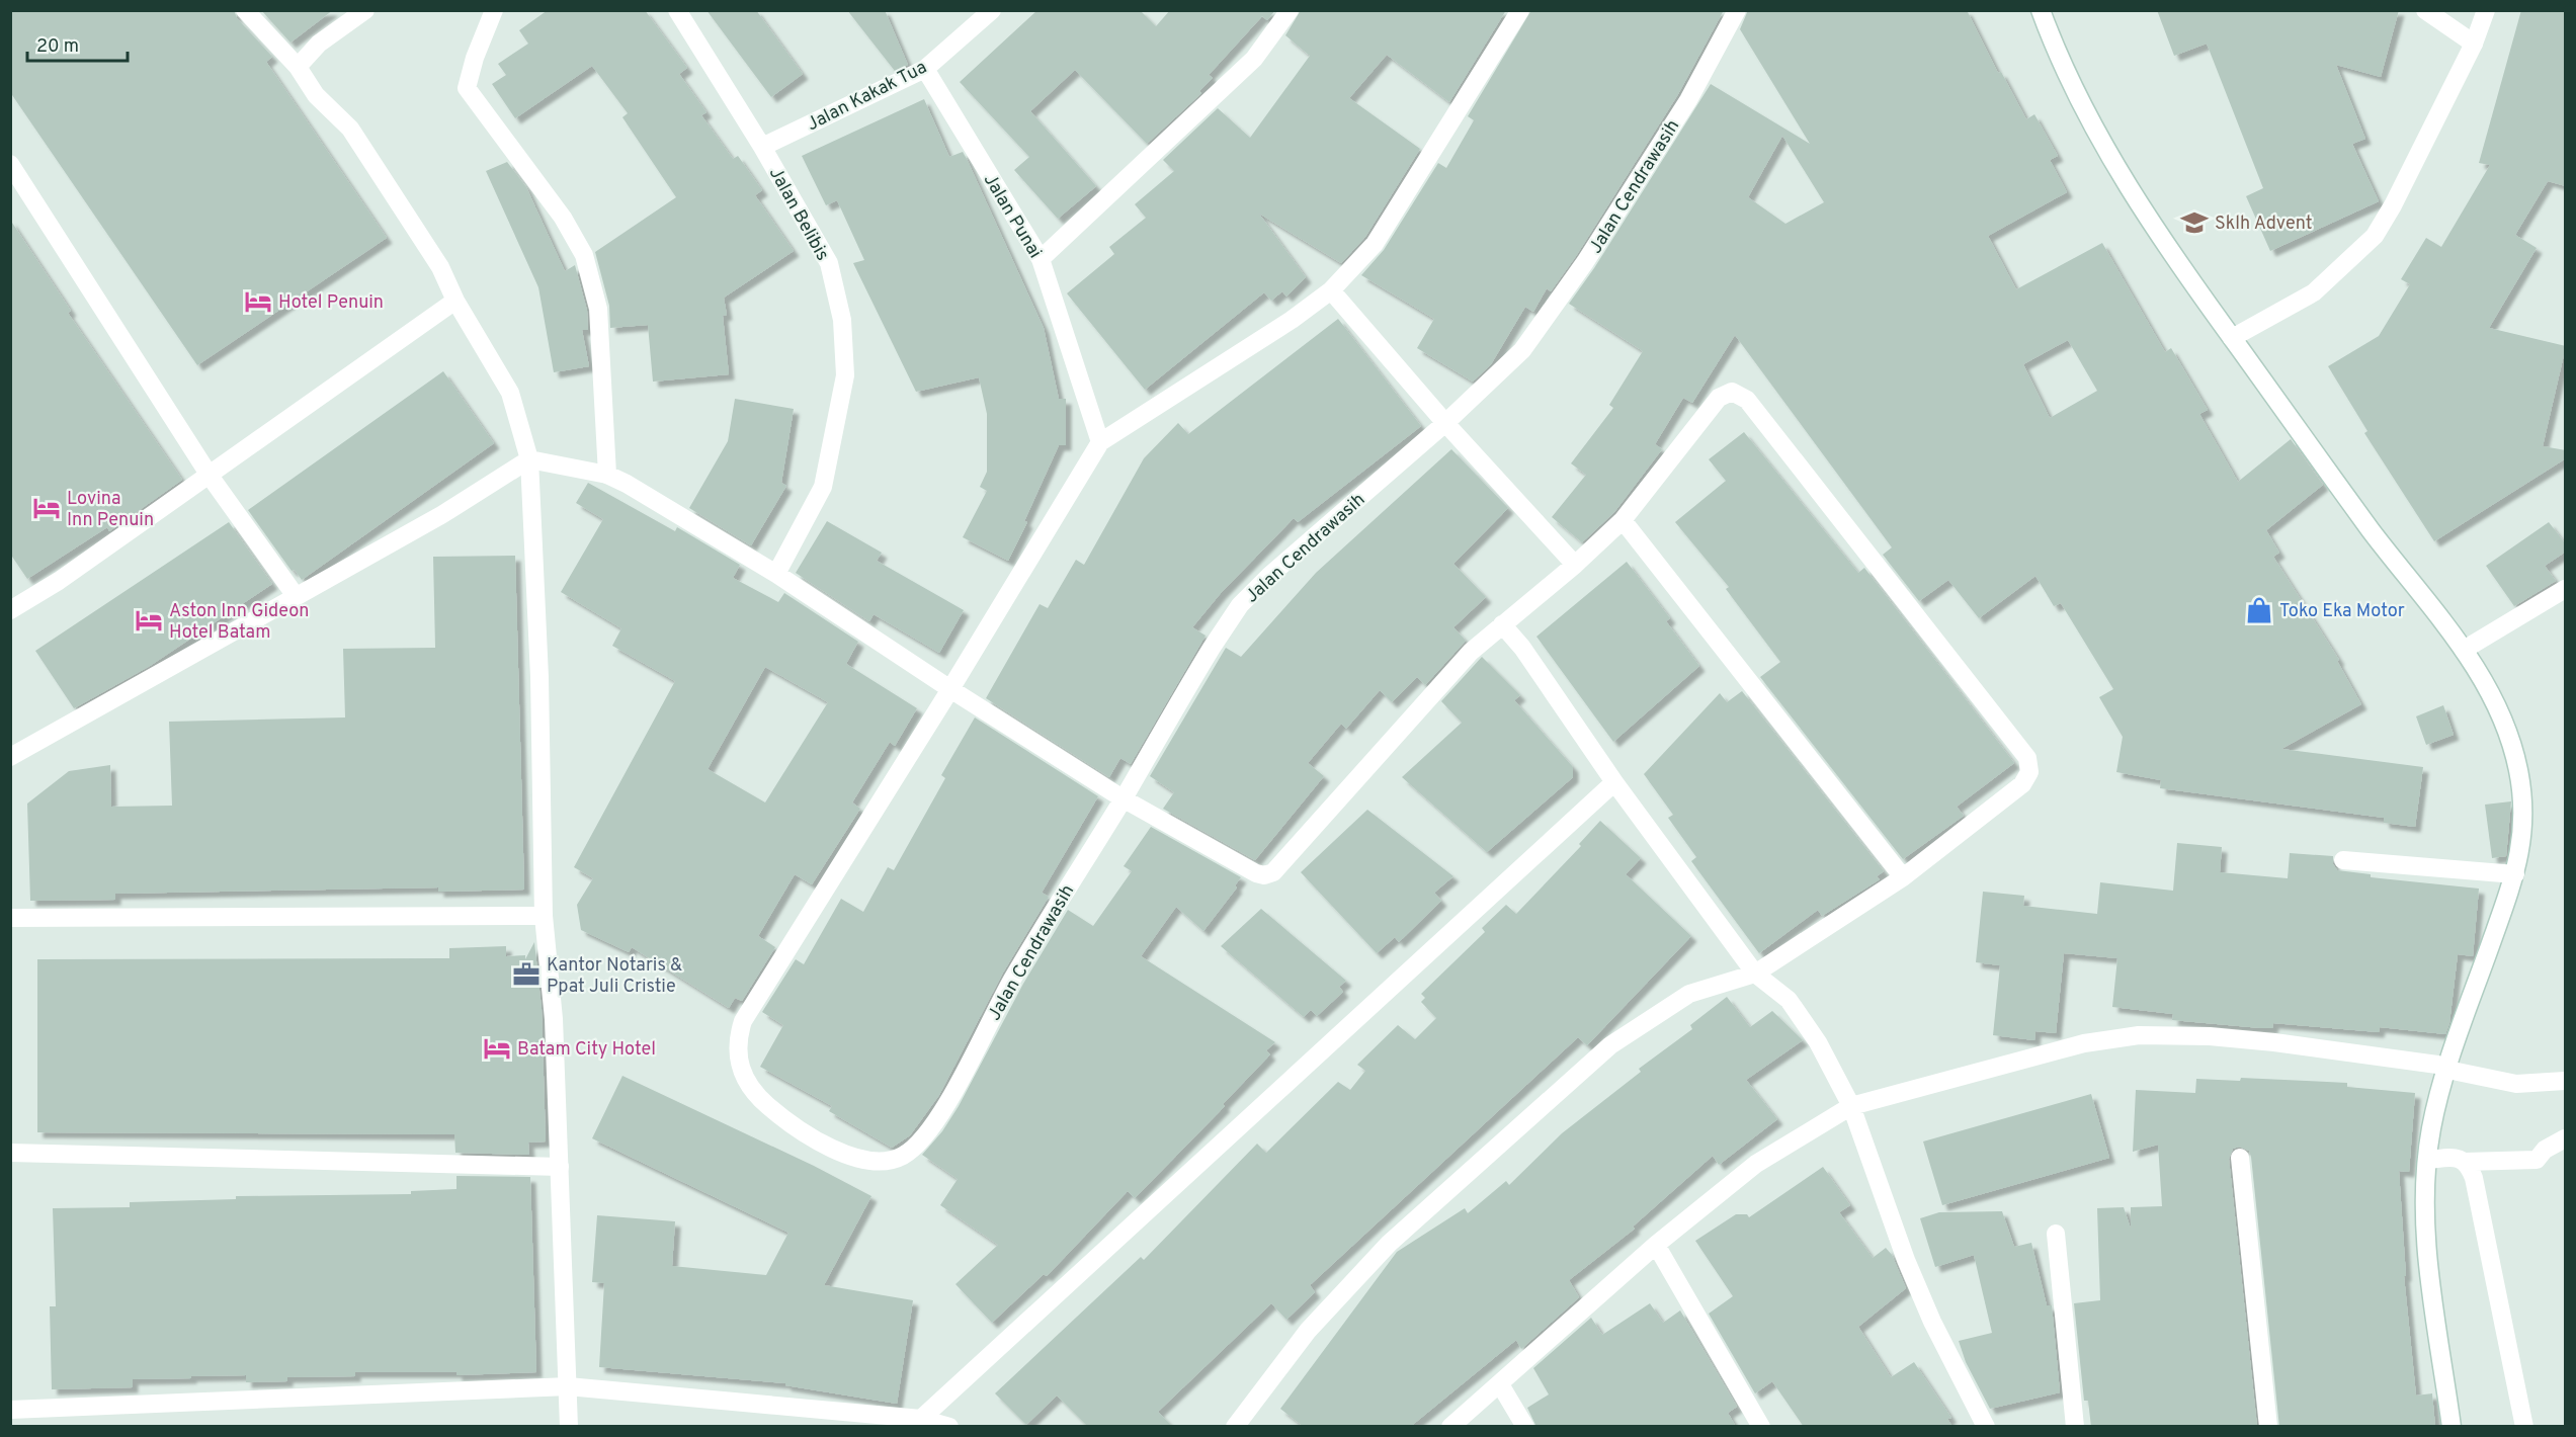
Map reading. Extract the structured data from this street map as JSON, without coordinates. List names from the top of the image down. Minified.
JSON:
{"streets":{"street":["Jalan Kakak Tua","Jalan Cendrawasih","Jalan Belibis","Jalan Punai"]},"crossings":[["Jalan Kakak Tua","Jalan Belibis"],["Jalan Kakak Tua","Jalan Punai"]],"places":{"school or university":["Sklh Advent"],"hotel":["Hotel Penuin","Lovina Inn Penuin","Aston Inn Gideon Hotel Batam","Batam City Hotel"],"shop":["Toko Eka Motor"],"office":["Kantor Notaris & Ppat Juli Cristie"]},"scale_bar":"20 m"}
